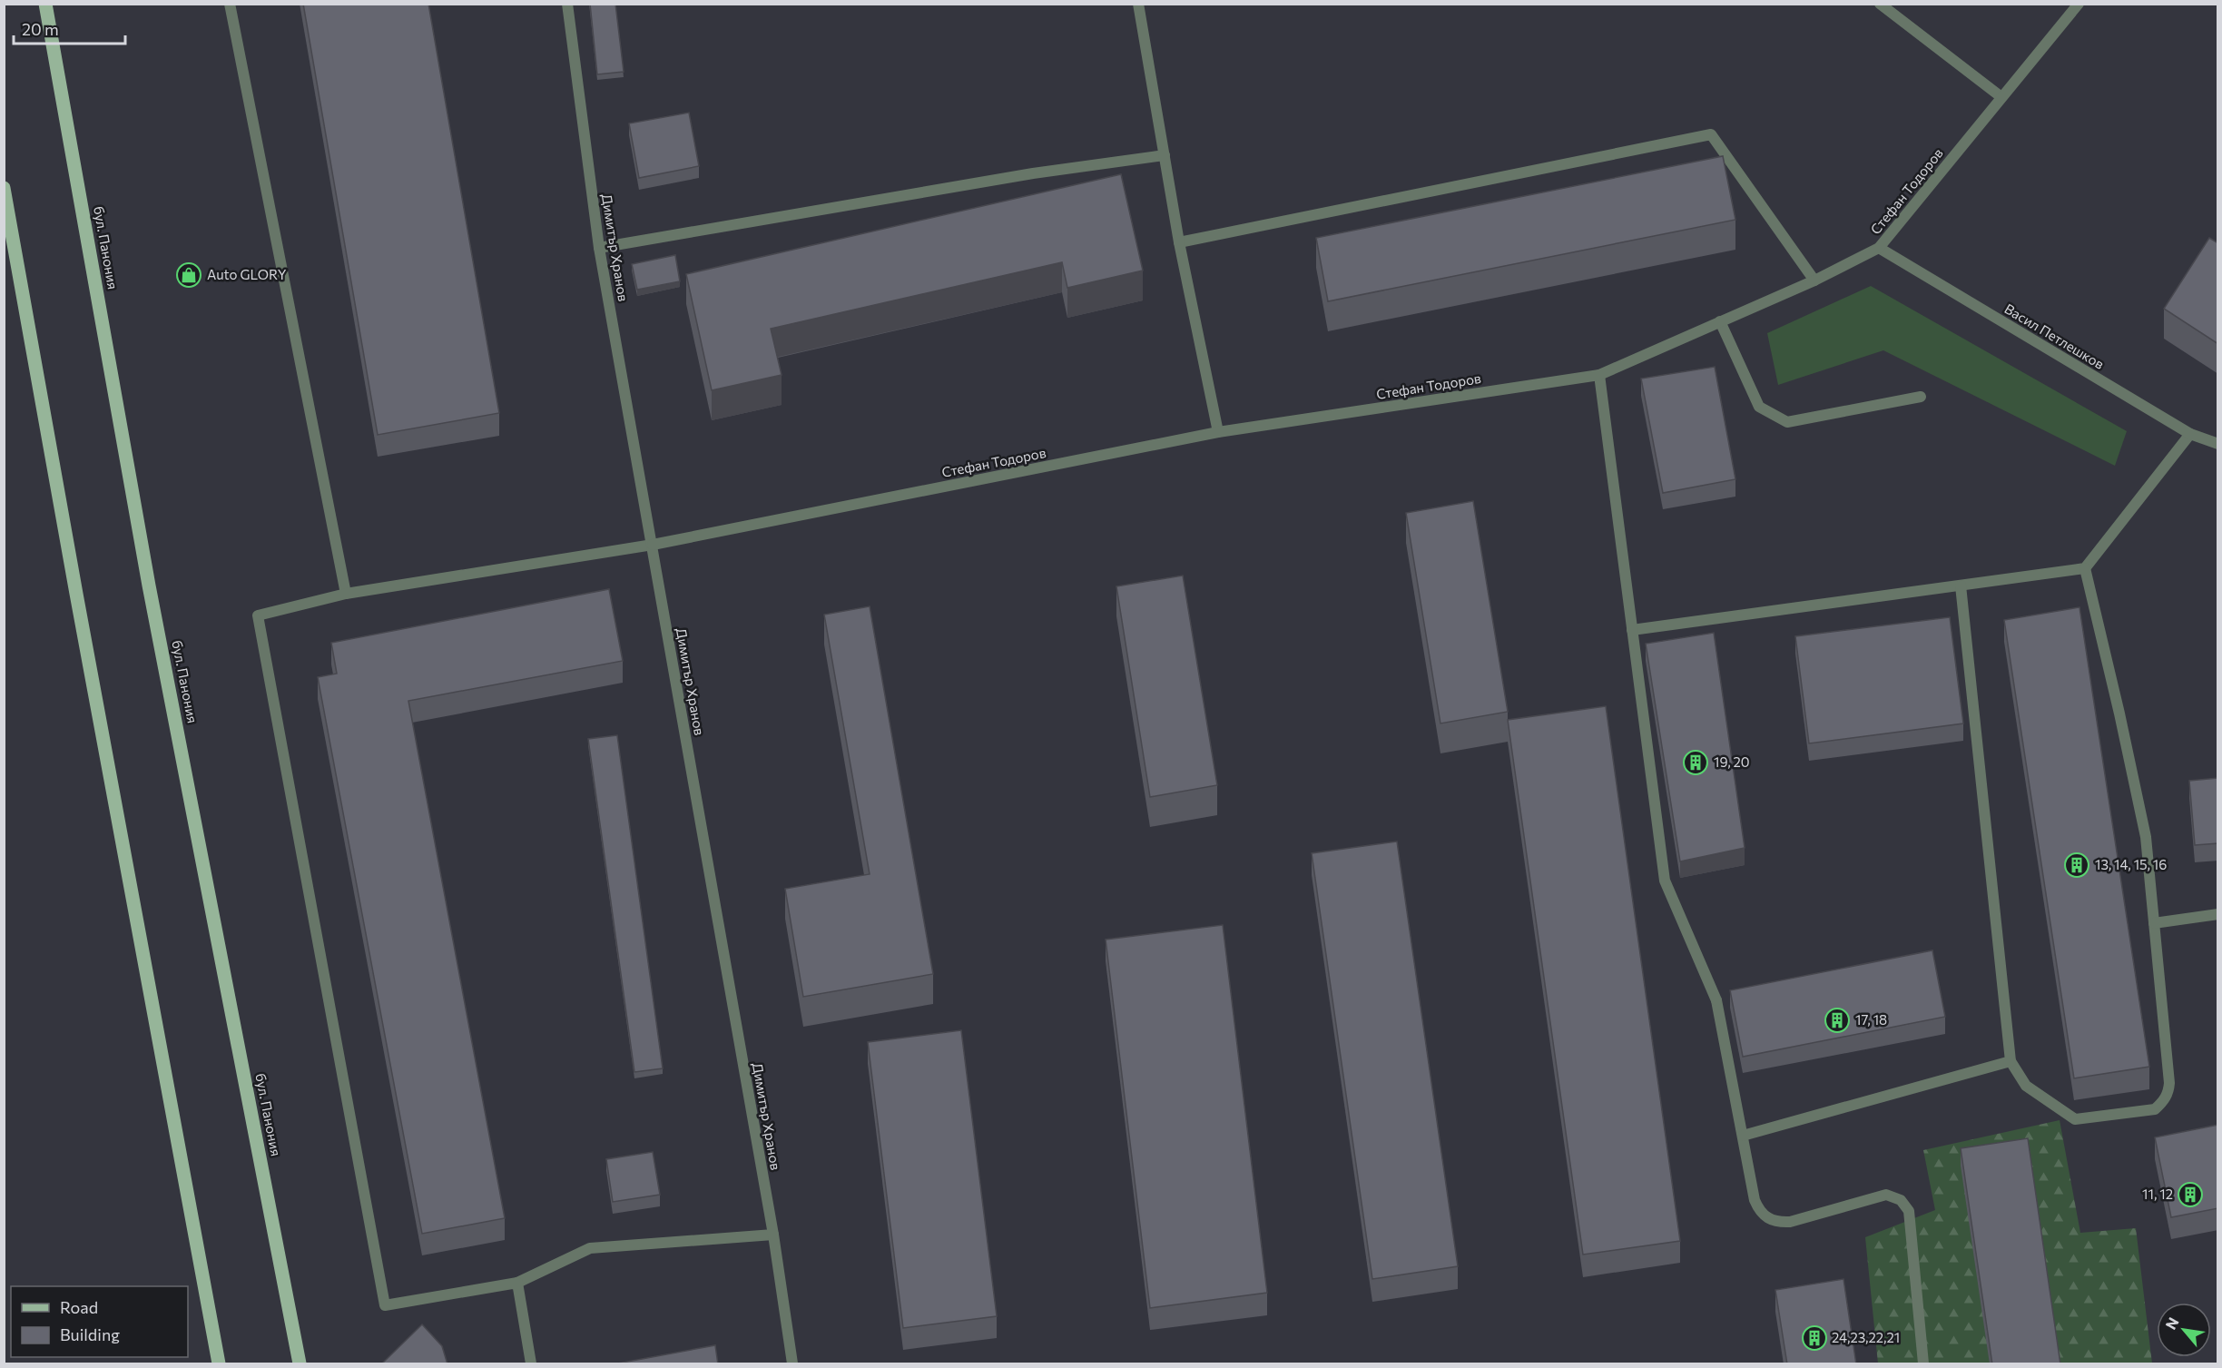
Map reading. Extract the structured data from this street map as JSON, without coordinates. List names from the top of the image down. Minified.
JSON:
{"streets":{"main road":["бул. Панония"],"street":["Стефан Тодоров","Димитър Хранов","Васил Петлешков"]},"crossings":[["Стефан Тодоров","Димитър Хранов"],["Стефан Тодоров","Васил Петлешков"]],"places":{"shop":["Auto GLORY"],"building":["19, 20","13, 14, 15, 16","17, 18","11, 12","24,23,22,21"]},"legend":["Road","Building"],"scale_bar":"20 m","north":"top left"}
